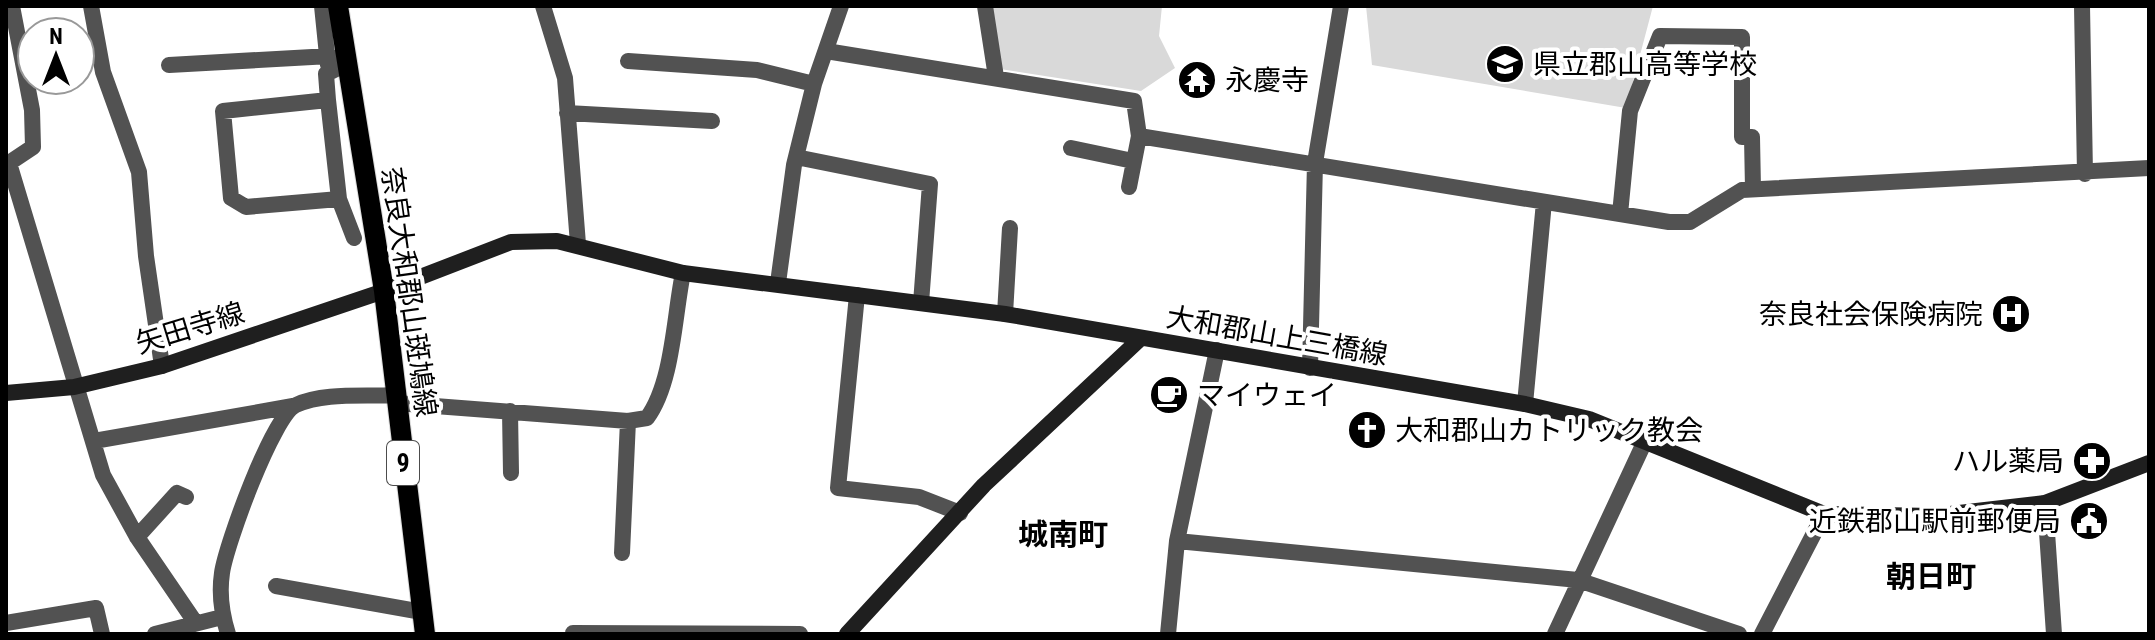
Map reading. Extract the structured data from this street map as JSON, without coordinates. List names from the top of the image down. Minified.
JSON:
{"streets":{"main road":["奈良大和郡山斑鳩線","矢田寺線","大和郡山上三橋線","9"]},"crossings":[["奈良大和郡山斑鳩線","矢田寺線"],["奈良大和郡山斑鳩線","大和郡山上三橋線"],["矢田寺線","大和郡山上三橋線"]],"districts":["城南町","朝日町"],"places":{"school or university":["県立郡山高等学校"],"temple":["永慶寺"],"hospital":["奈良社会保険病院"],"cafe":["マイウェイ"],"church":["大和郡山カトリック教会"],"pharmacy":["ハル薬局"],"public building":["近鉄郡山駅前郵便局"]},"north":"top"}
